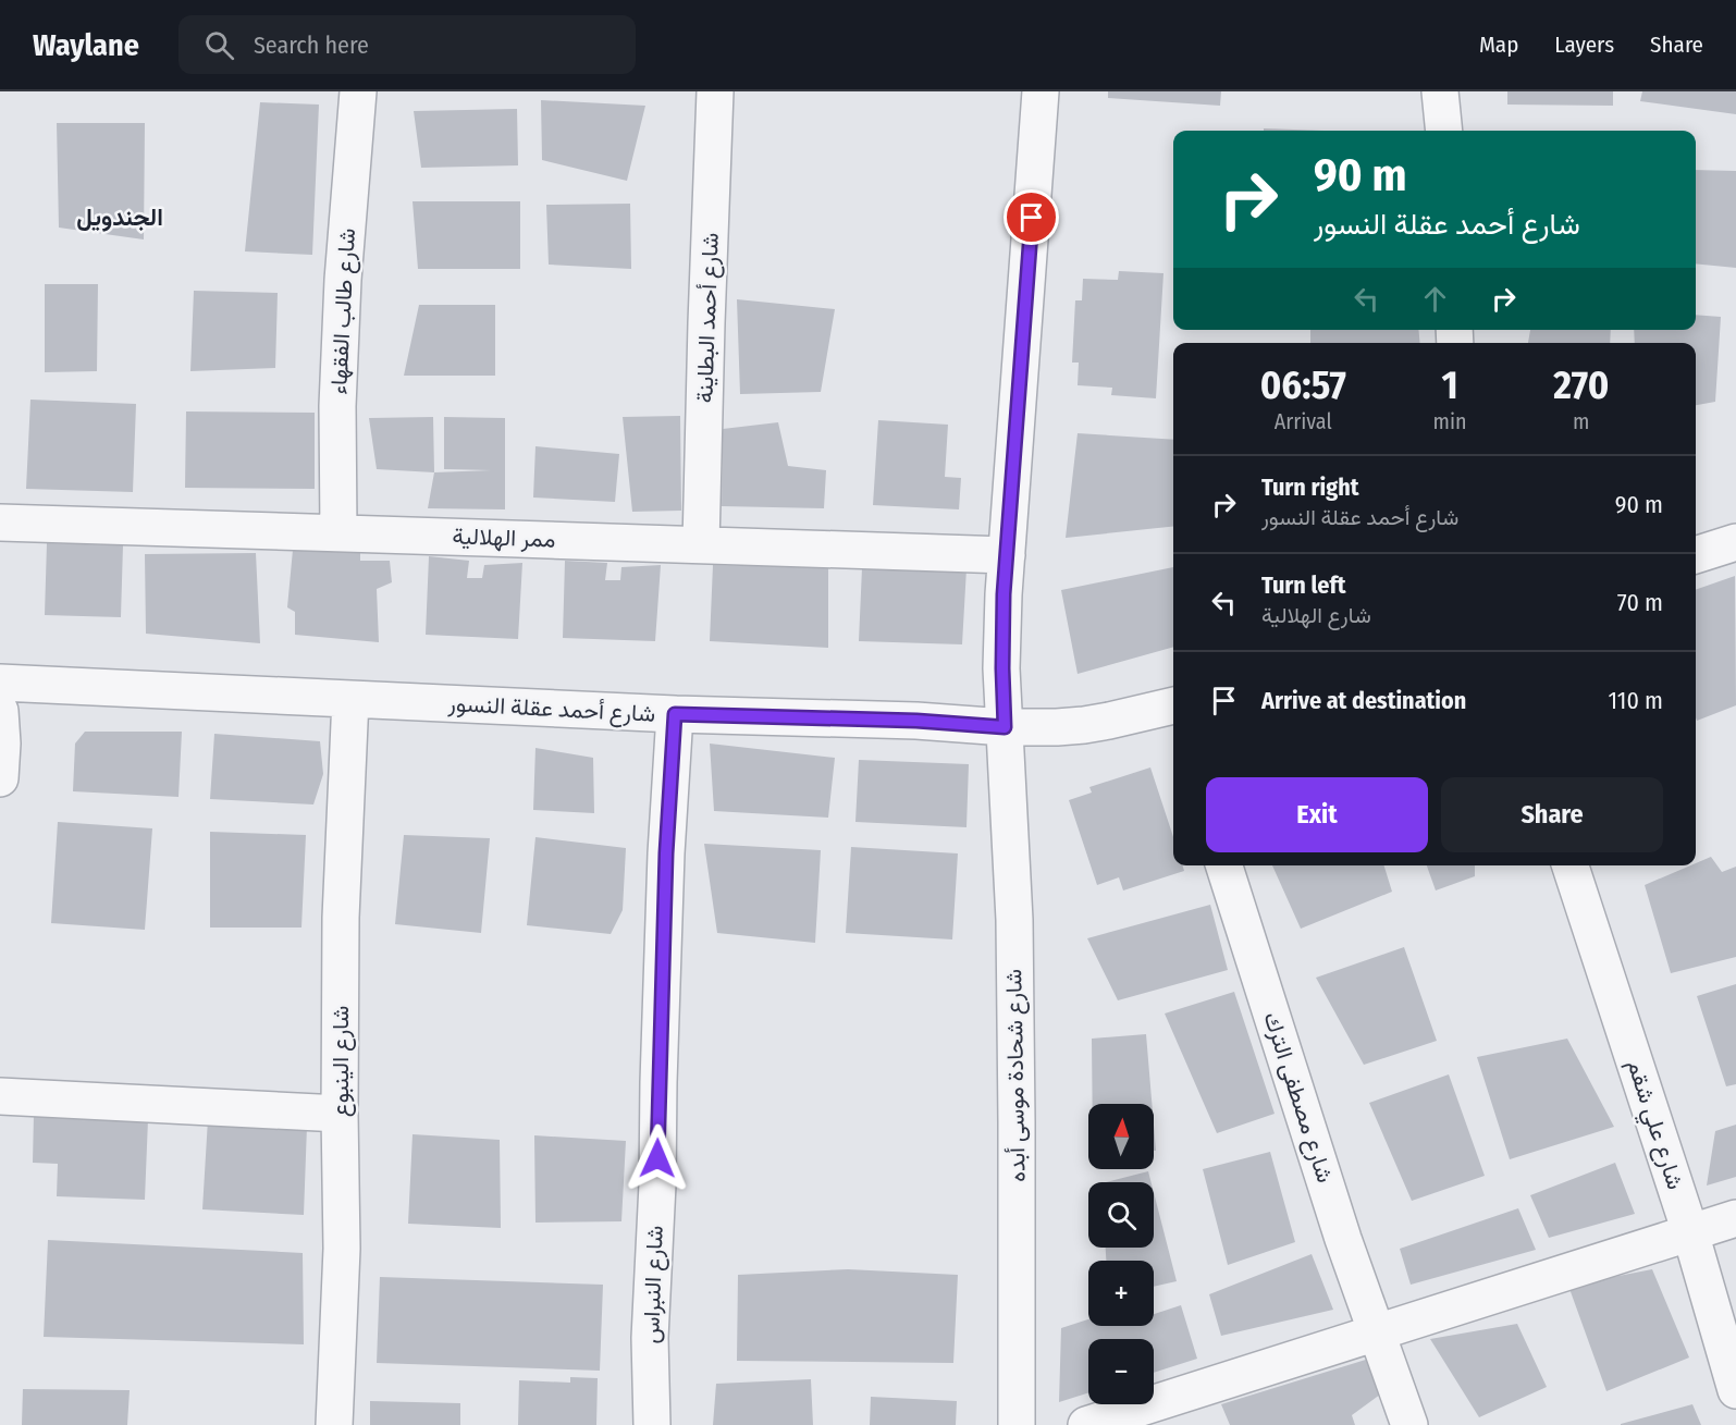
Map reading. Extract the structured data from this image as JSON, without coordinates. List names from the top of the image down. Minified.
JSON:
{"streets":{"street":["شارع طالب الفقهاء","شارع أحمد البطاينة","ممر الهلالية","شارع أحمد عقلة النسور","شارع الينبوع","شارع شحادة موسى أبده","شارع مصطفى الترك","شارع علي شقم","شارع النبراس"]},"crossings":[["شارع طالب الفقهاء","ممر الهلالية"],["شارع أحمد البطاينة","ممر الهلالية"],["ممر الهلالية","شارع شحادة موسى أبده"],["شارع أحمد عقلة النسور","شارع الينبوع"],["شارع أحمد عقلة النسور","شارع شحادة موسى أبده"],["شارع أحمد عقلة النسور","شارع النبراس"]],"districts":["الجندويل"],"north":"top","page":{"header":"Waylane","search":"Search here","nav":["Map","Layers","Share"],"turn":["90 m","شارع أحمد عقلة النسور"],"eta":["06:57","Arrival","1","min","270","m"],"list":[{"name":"Turn right","note":"شارع أحمد عقلة النسور","value":"90 m"},{"name":"Turn left","note":"شارع الهلالية","value":"70 m"},{"name":"Arrive at destination","value":"110 m"}],"buttons":["Exit","Share"],"map_buttons":["+","−"]}}
